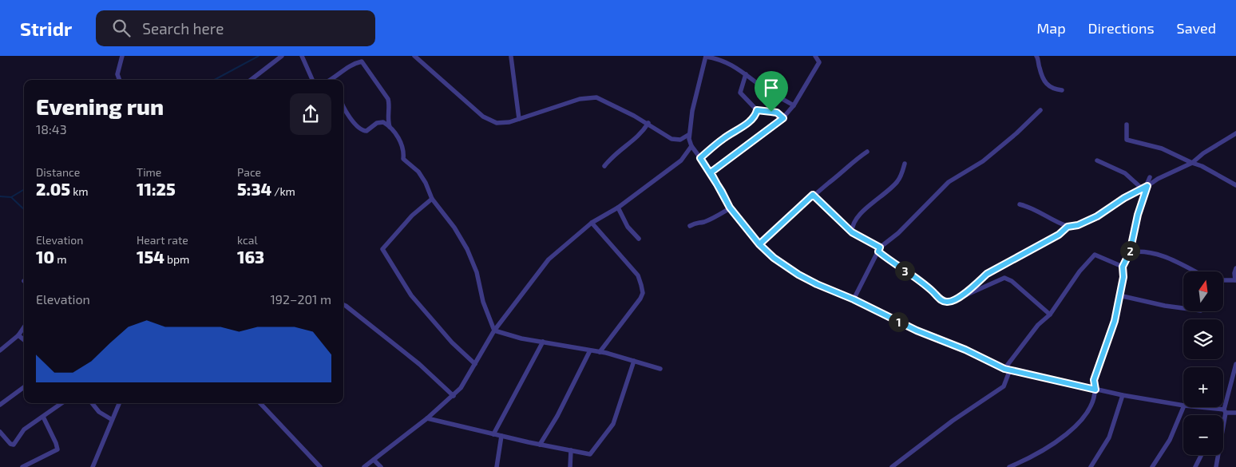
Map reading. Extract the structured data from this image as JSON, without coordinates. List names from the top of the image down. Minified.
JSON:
{"north":"top","page":{"header":"Stridr","search":"Search here","nav":["Map","Directions","Saved"],"heading":["Evening run","18:43"],"stats":[["Distance","2.05 km"],["Time","11:25"],["Pace","5:34 /km"],["Elevation","10 m"],["Heart rate","154 bpm"],["kcal","163"]],"pins":["2","3","1"],"map_buttons":["+","−"],"chart":["Elevation","192–201 m"]}}
